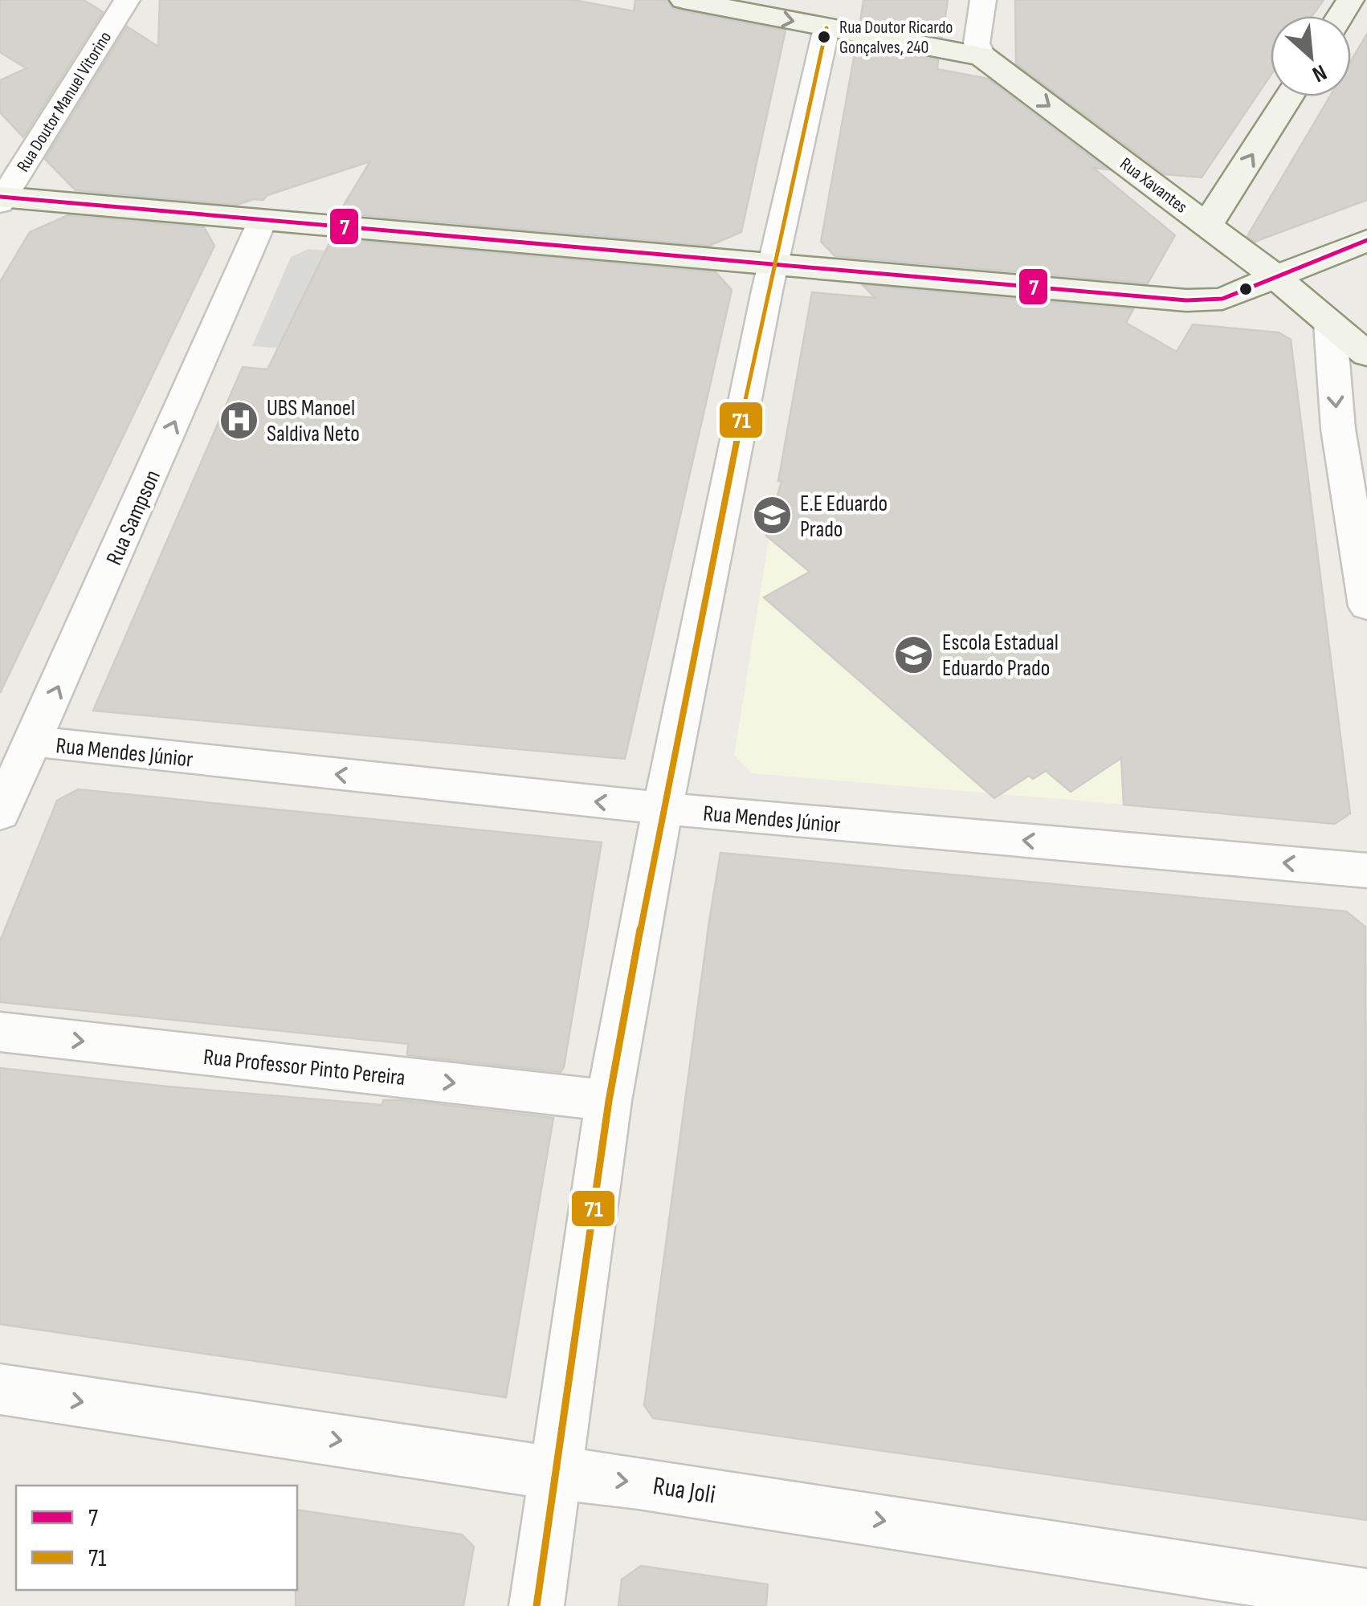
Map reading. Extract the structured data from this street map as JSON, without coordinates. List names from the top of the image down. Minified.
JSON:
{"streets":{"main road":["Rua Xavantes"],"street":["Rua Doutor Manuel Vitorino","Rua Sampson","Rua Mendes Júnior","Rua Professor Pinto Pereira","Rua Joli"]},"crossings":[["Rua Sampson","Rua Mendes Júnior"]],"one_way":["Rua Xavantes","Rua Sampson","Rua Mendes Júnior","Rua Professor Pinto Pereira","Rua Joli"],"places":{"other":["Rua Doutor Ricardo Gonçalves, 240"],"hospital":["UBS Manoel Saldiva Neto"],"school or university":["E.E Eduardo Prado","Escola Estadual Eduardo Prado"]},"lines":["transit line 71","transit line 7"],"legend":["7","71"],"north":"bottom right"}
